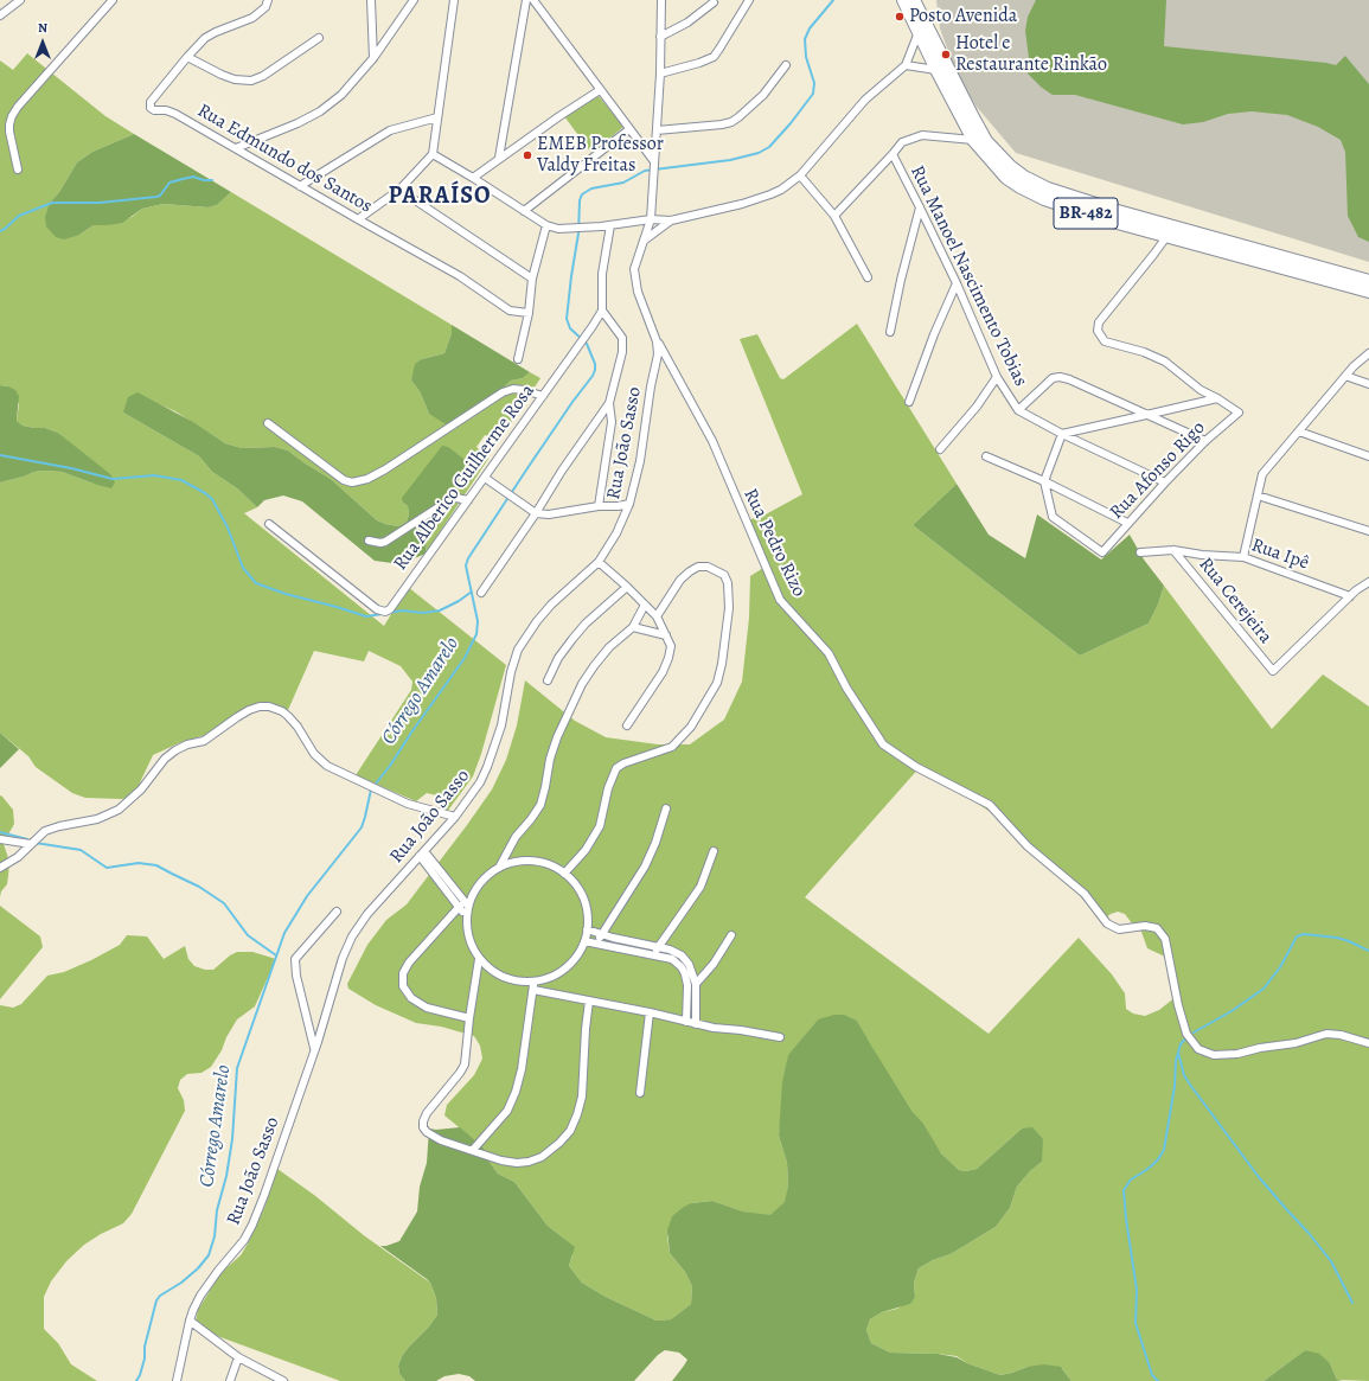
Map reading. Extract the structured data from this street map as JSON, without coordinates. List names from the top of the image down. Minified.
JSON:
{"streets":{"highway":["BR-482"],"street":["Rua Edmundo dos Santos","Rua Manoel Nascimento Tobias","Rua João Sasso","Rua Afonso Rigo","Rua Alberico Guilherme Rosa","Rua Pedro Rizo","Rua Ipê","Rua Cerejeira"]},"crossings":[["Rua João Sasso","Rua Pedro Rizo"],["Rua Ipê","Rua Cerejeira"]],"districts":["PARAÍSO"],"water":["Córrego Amarelo"],"places":["Posto Avenida","Hotel e Restaurante Rinkão","EMEB Professor Valdy Freitas"],"north":"top"}
